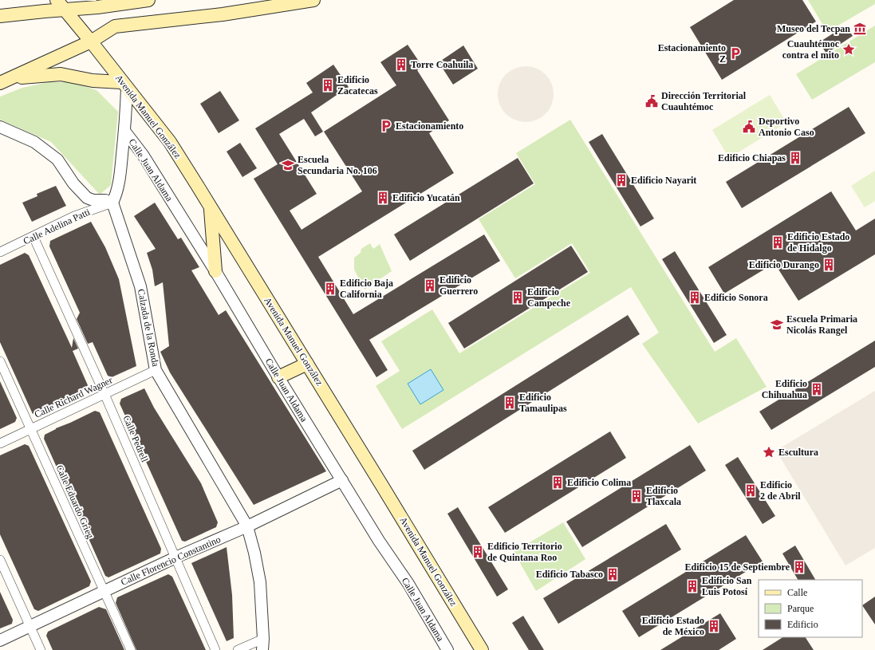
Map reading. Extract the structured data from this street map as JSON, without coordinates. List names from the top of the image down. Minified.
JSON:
{"streets":{"main road":["Avenida Manuel González"],"street":["Calle Juan Aldama","Calle Adelina Patti","Calzada de la Ronda","Calle Richard Wagner","Calle Pedrell","Calle Eduardo Grieg","Calle Florencio Constantino"]},"crossings":[["Calle Juan Aldama","Calle Florencio Constantino"],["Calle Adelina Patti","Calzada de la Ronda"],["Calle Adelina Patti","Calle Pedrell"],["Calzada de la Ronda","Calle Richard Wagner"],["Calzada de la Ronda","Calle Florencio Constantino"],["Calle Richard Wagner","Calle Pedrell"],["Calle Richard Wagner","Calle Eduardo Grieg"],["Calle Pedrell","Calle Florencio Constantino"],["Calle Eduardo Grieg","Calle Florencio Constantino"]],"places":{"museum":["Museo del Tecpan"],"place":["Cuauhtémoc contra el mito","Escultura"],"parking":["Estacionamiento Z","Estacionamiento"],"building":["Torre Coahuila","Edificio Zacatecas","Edificio Chiapas","Edificio Nayarit","Edificio Yucatán","Edificio Estado de Hidalgo","Edificio Durango","Edificio Guerrero","Edificio Baja California","Edificio Campeche","Edificio Sonora","Edificio Chihuahua","Edificio Tamaulipas","Edificio Colima","Edificio 2 de Abril","Edificio Tlaxcala","Edificio Territorio de Quintana Roo","Edificio 15 de Septiembre","Edificio Tabasco","Edificio San Luis Potosí","Edificio Estado de México"],"public building":["Dirección Territorial Cuauhtémoc","Deportivo Antonio Caso"],"school or university":["Escuela Secundaria No. 106","Escuela Primaria Nicolás Rangel"]},"legend":["Calle","Parque","Edificio"]}
